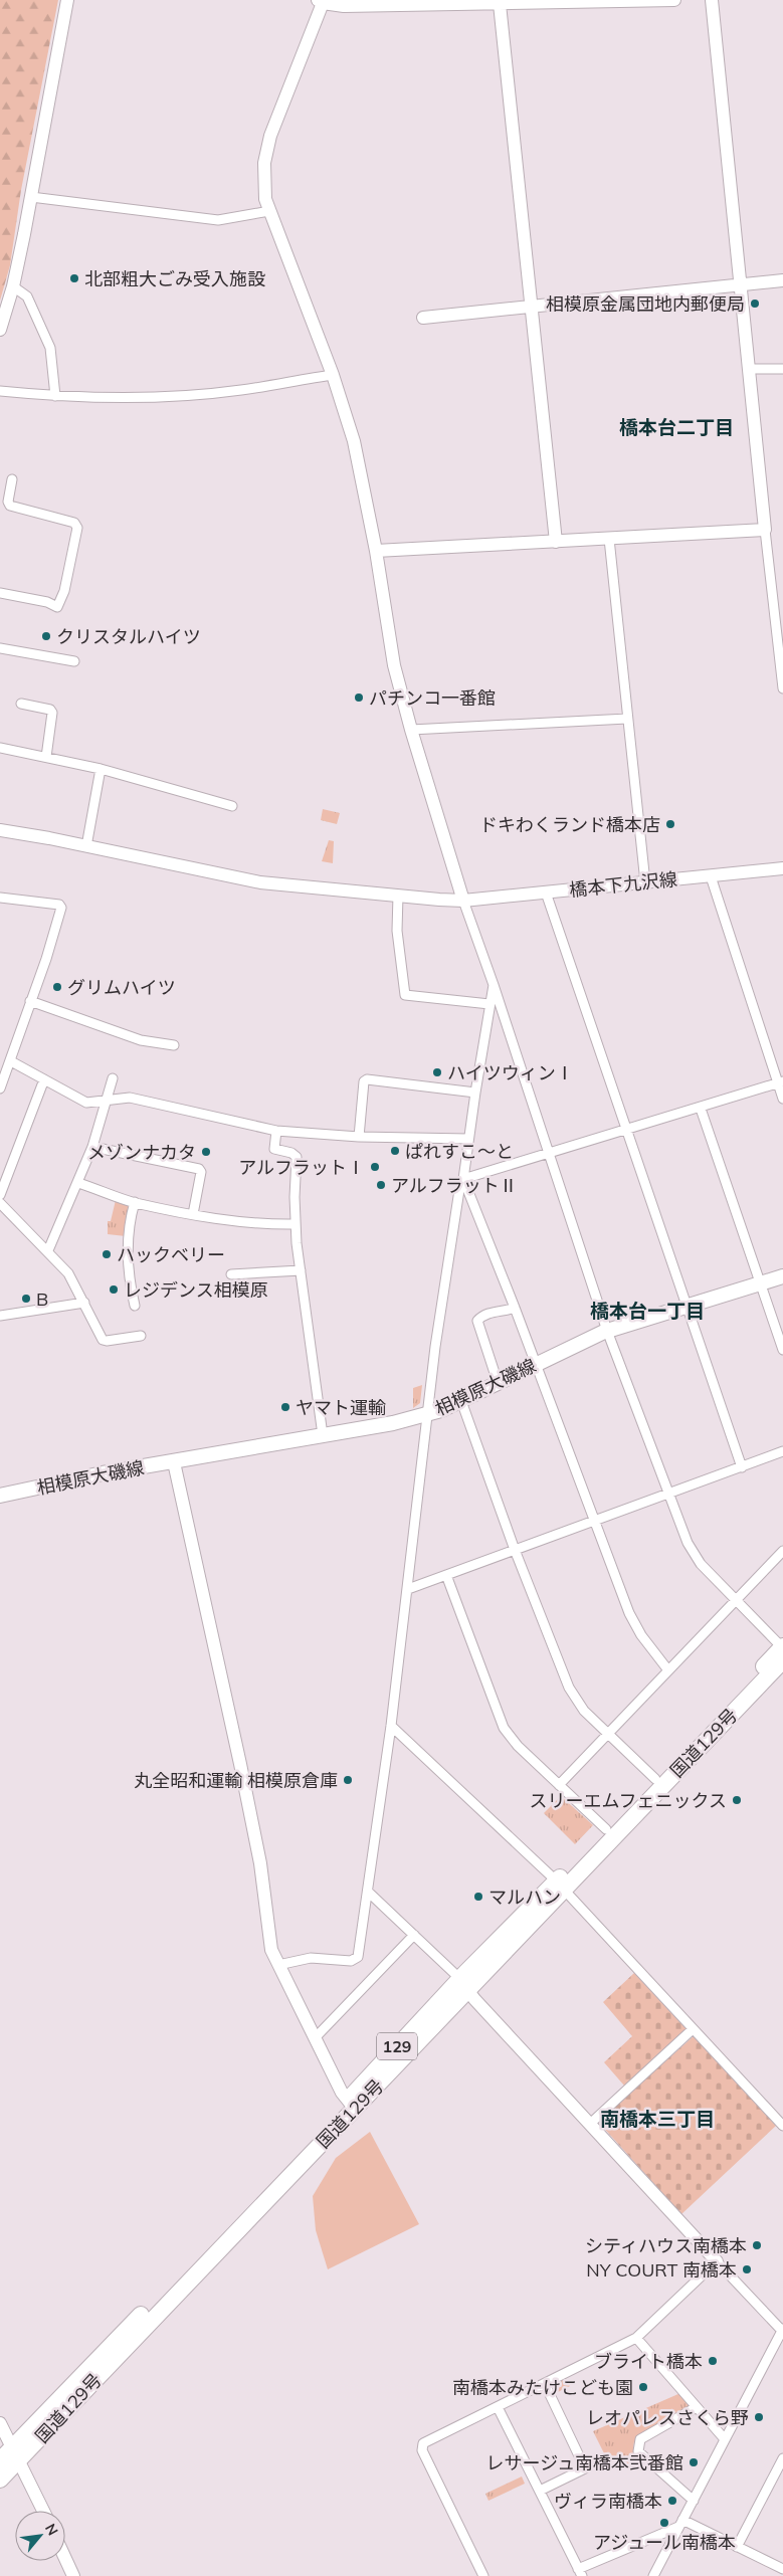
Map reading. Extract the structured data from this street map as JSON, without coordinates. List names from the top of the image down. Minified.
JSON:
{"streets":{"highway":["国道129号","129"],"main road":["相模原大磯線"],"street":["橋本下九沢線"]},"districts":["橋本台二丁目","橋本台一丁目","南橋本三丁目"],"places":["北部粗大ごみ受入施設","相模原金属団地内郵便局","クリスタルハイツ","パチンコ一番館","ドキわくランド橋本店","グリムハイツ","ハイツウィンⅠ","ぱれすこ～と","メゾンナカタ","アルフラットⅠ","アルフラットⅡ","ハックベリー","レジデンス相模原","B","ヤマト運輸","丸全昭和運輸 相模原倉庫","スリーエムフェニックス","マルハン","シティハウス南橋本","NY COURT 南橋本","ブライト橋本","南橋本みたけこども園","レオパレスさくら野","レサージュ南橋本弐番館","ヴィラ南橋本","アジュール南橋本"],"north":"top right"}
